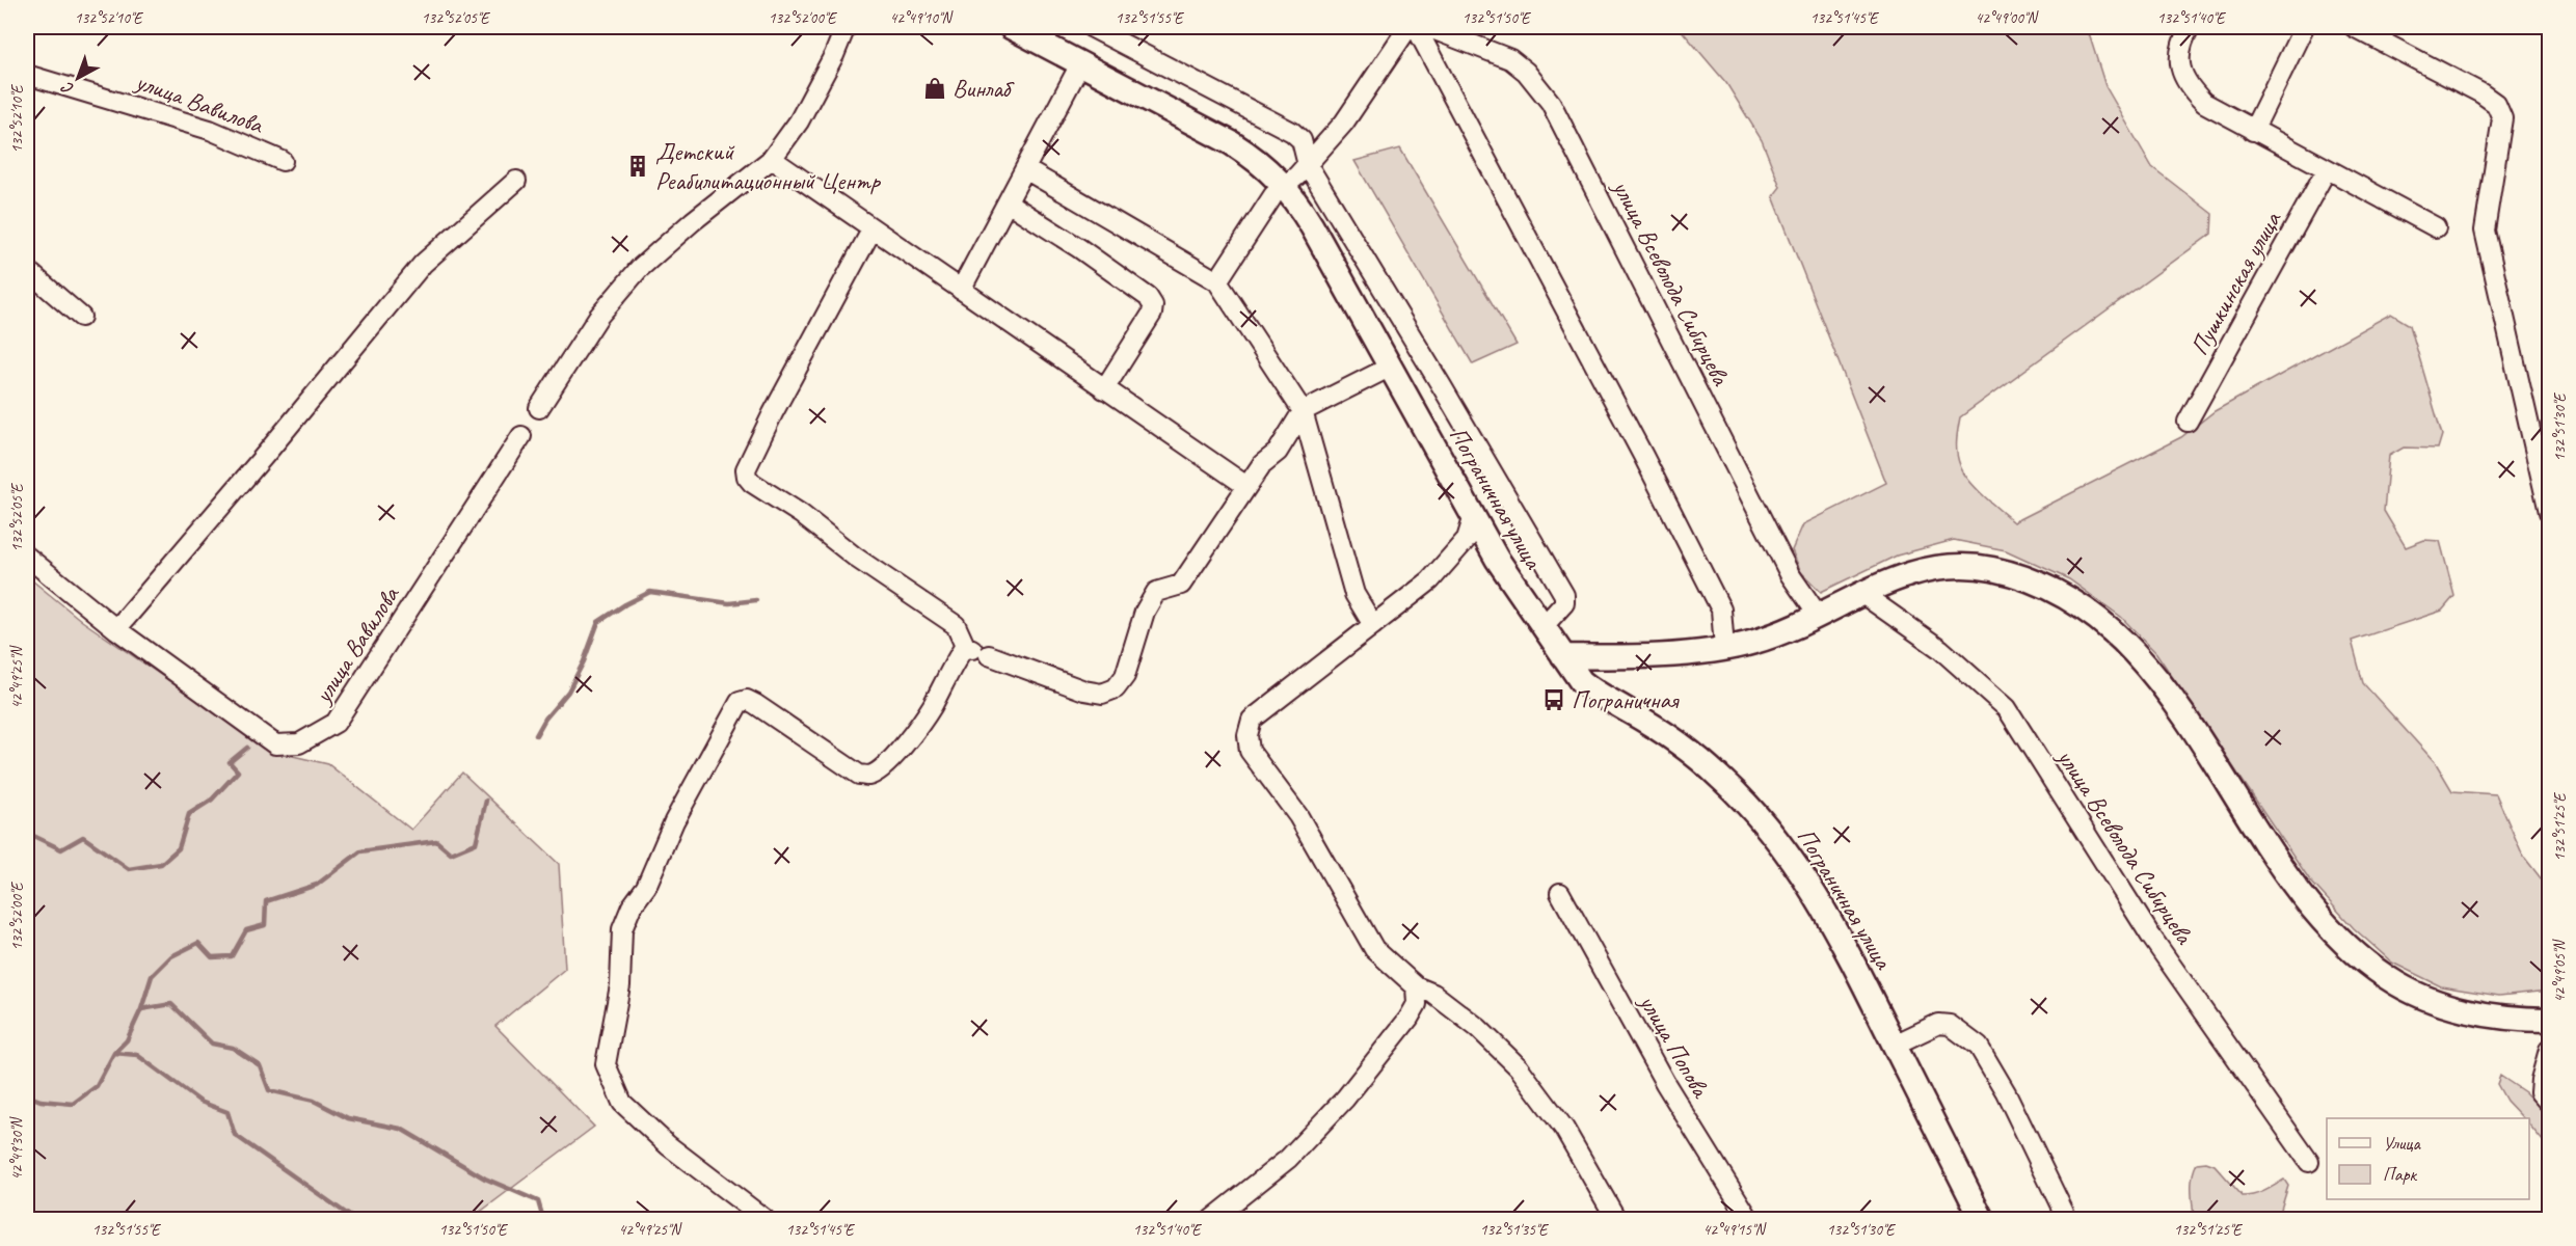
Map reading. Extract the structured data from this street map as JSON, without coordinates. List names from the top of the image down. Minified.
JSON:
{"streets":{"main road":["Пограничная улица"],"street":["улица Вавилова","улица Всеволода Сибирцева","Пушкинская улица","улица Попова"]},"places":{"shop":["Винлаб"],"building":["Детский Реабилитационный Центр"],"bus stop":["Пограничная"]},"legend":["Улица","Парк"],"north":"bottom left","coordinates":["132°52'10\"E","132°52'05\"E","132°52'00\"E","42°49'10\"N","132°51'55\"E","132°51'50\"E","132°51'45\"E","42°49'00\"N","132°51'40\"E","132°51'30\"E","42°49'25\"N","132°51'25\"E","42°49'05\"N","42°49'30\"N","132°51'35\"E","42°49'15\"N"]}
